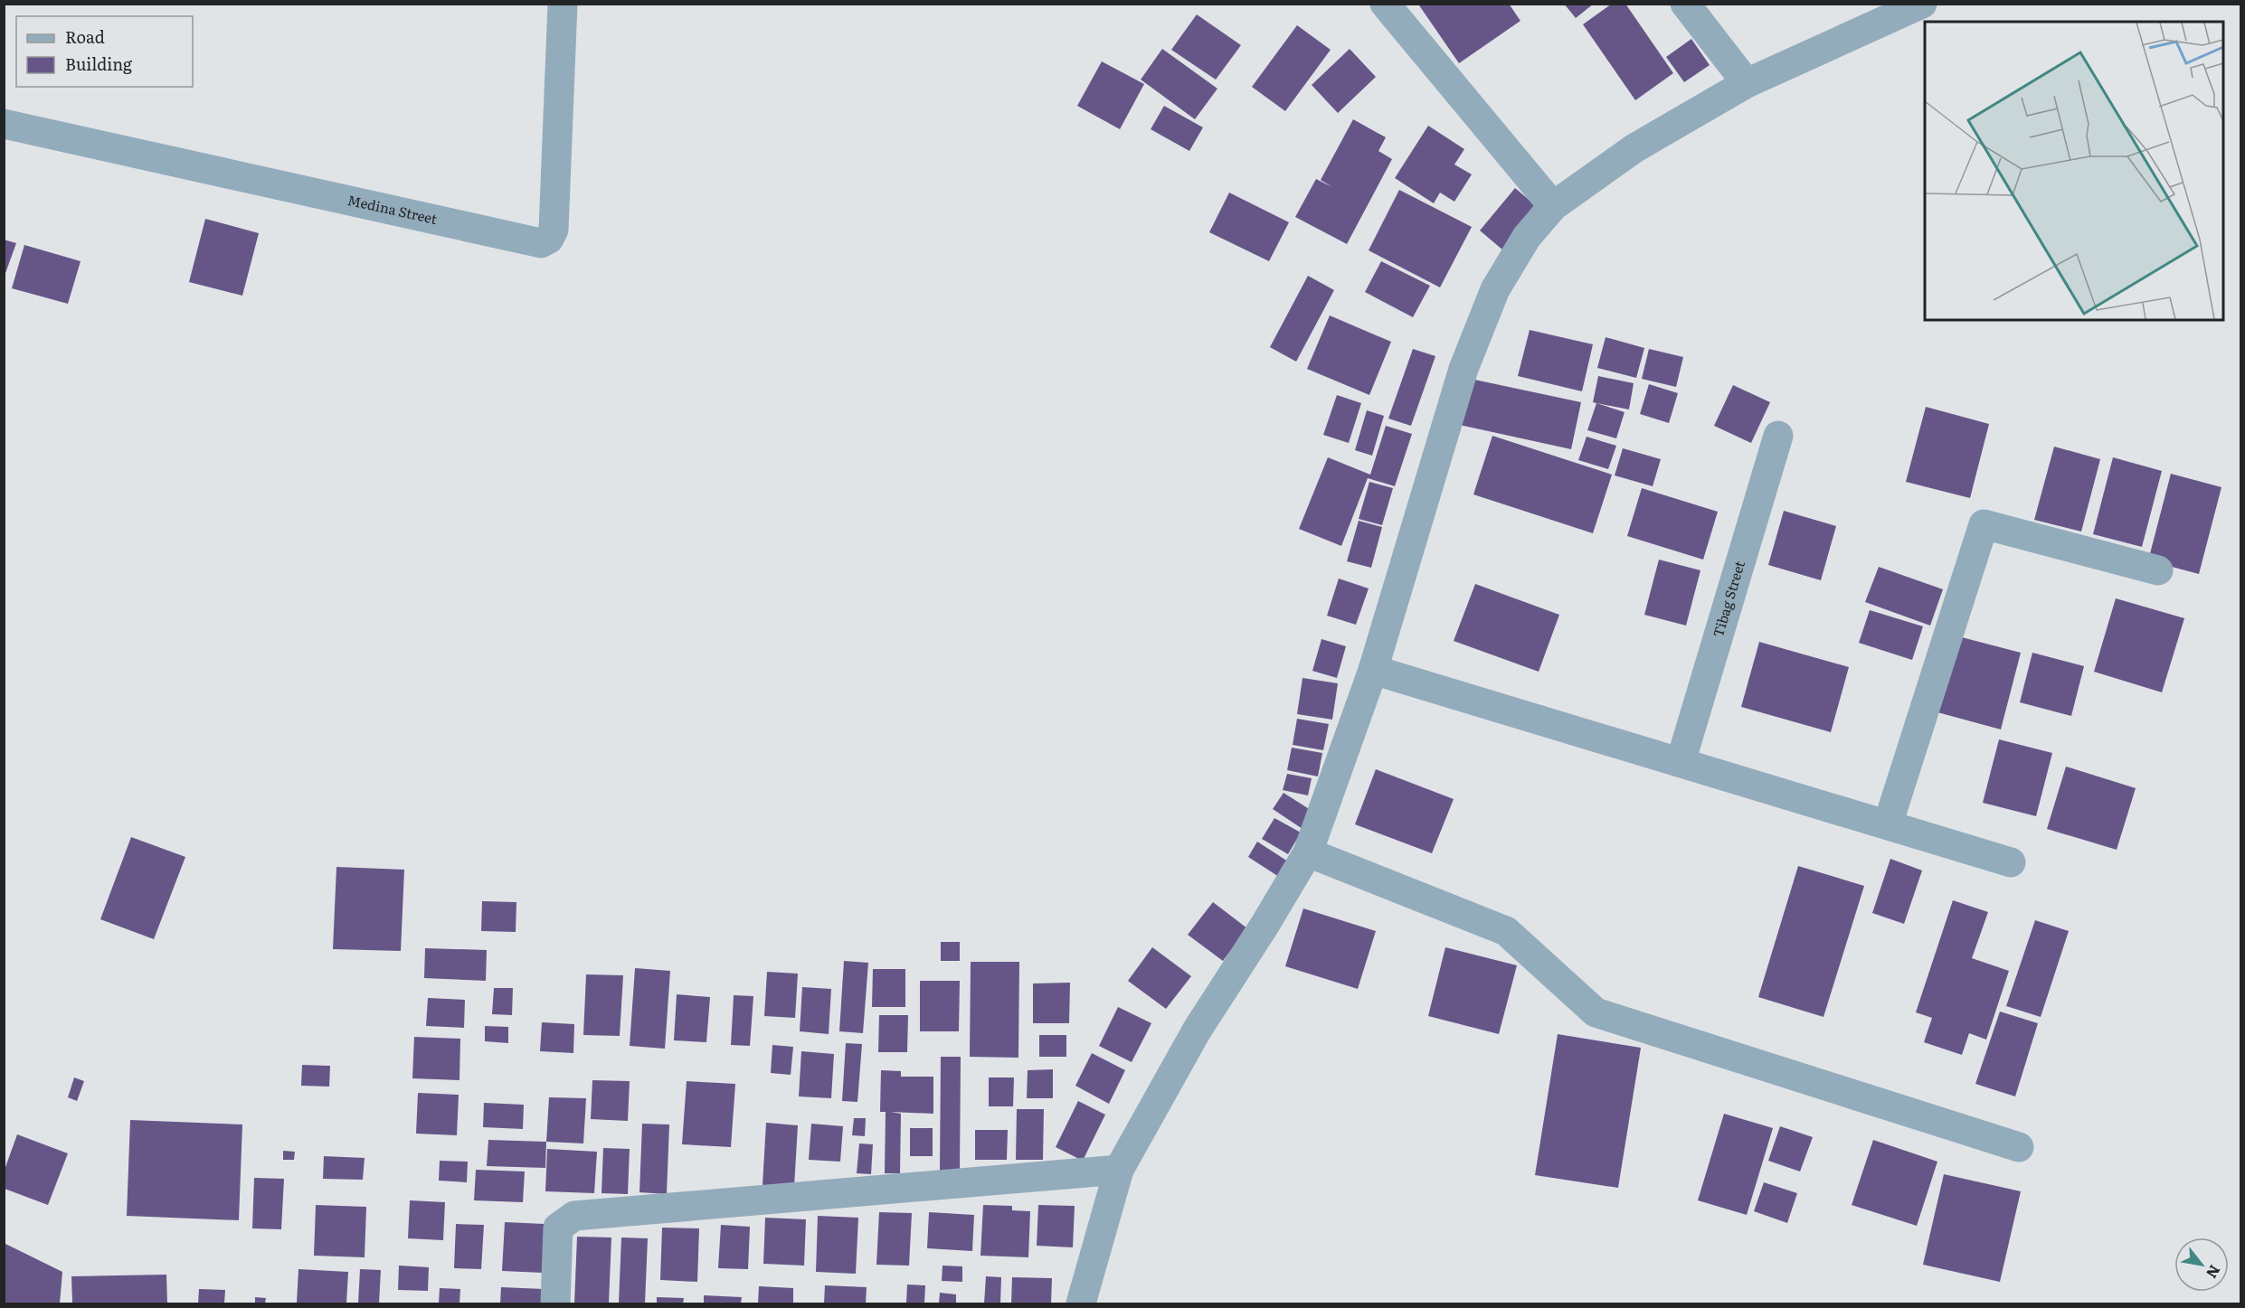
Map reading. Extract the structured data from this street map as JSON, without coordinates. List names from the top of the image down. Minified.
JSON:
{"streets":{"street":["Medina Street","Tibag Street"]},"legend":["Road","Building"],"north":"bottom right"}
